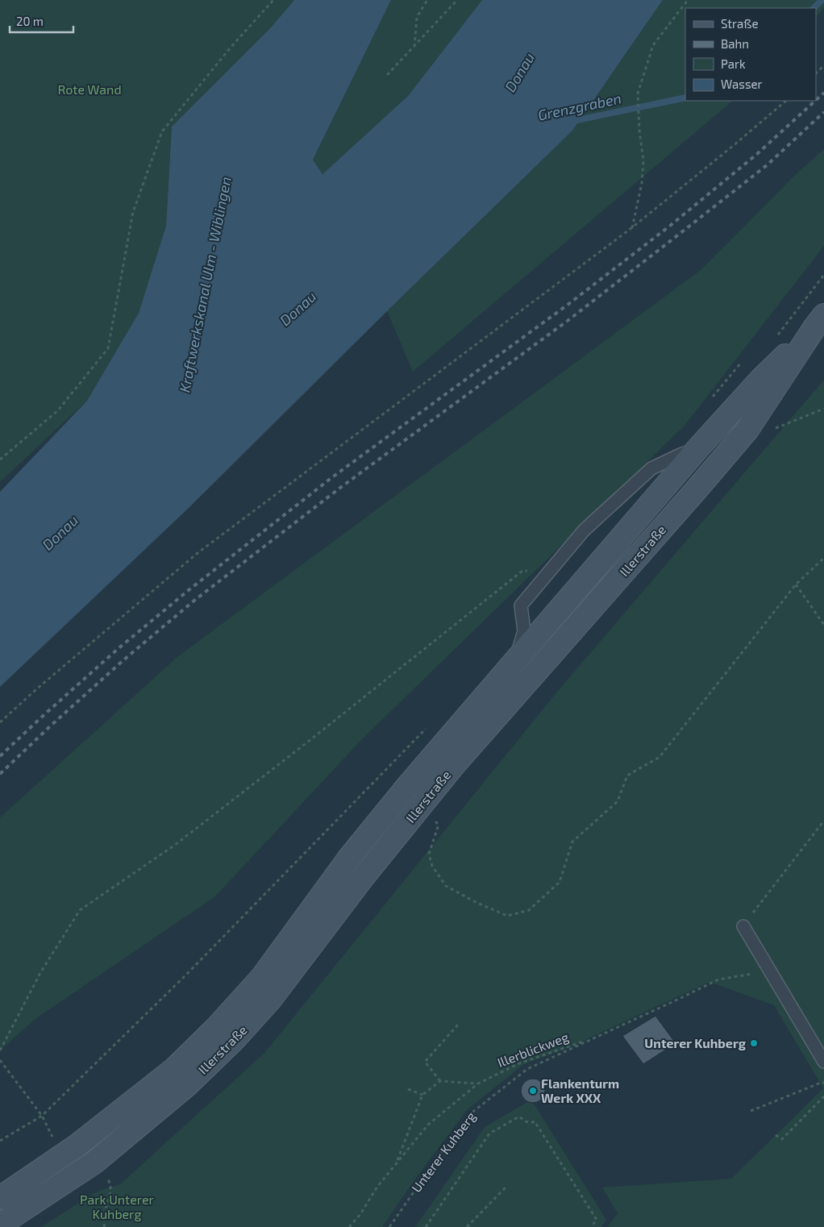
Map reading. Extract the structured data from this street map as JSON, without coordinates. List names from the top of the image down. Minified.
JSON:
{"streets":{"main road":["Illerstraße"],"path":["Illerblickweg","Unterer Kuhberg"]},"crossings":[["Illerblickweg","Unterer Kuhberg"]],"water":["Donau","Grenzgraben","Kraftwerkskanal Ulm - Wiblingen"],"parks":["Rote Wand","Park Unterer Kuhberg"],"places":["Unterer Kuhberg","Flankenturm Werk XXX"],"legend":["Straße","Bahn","Park","Wasser"],"scale_bar":"20 m"}
